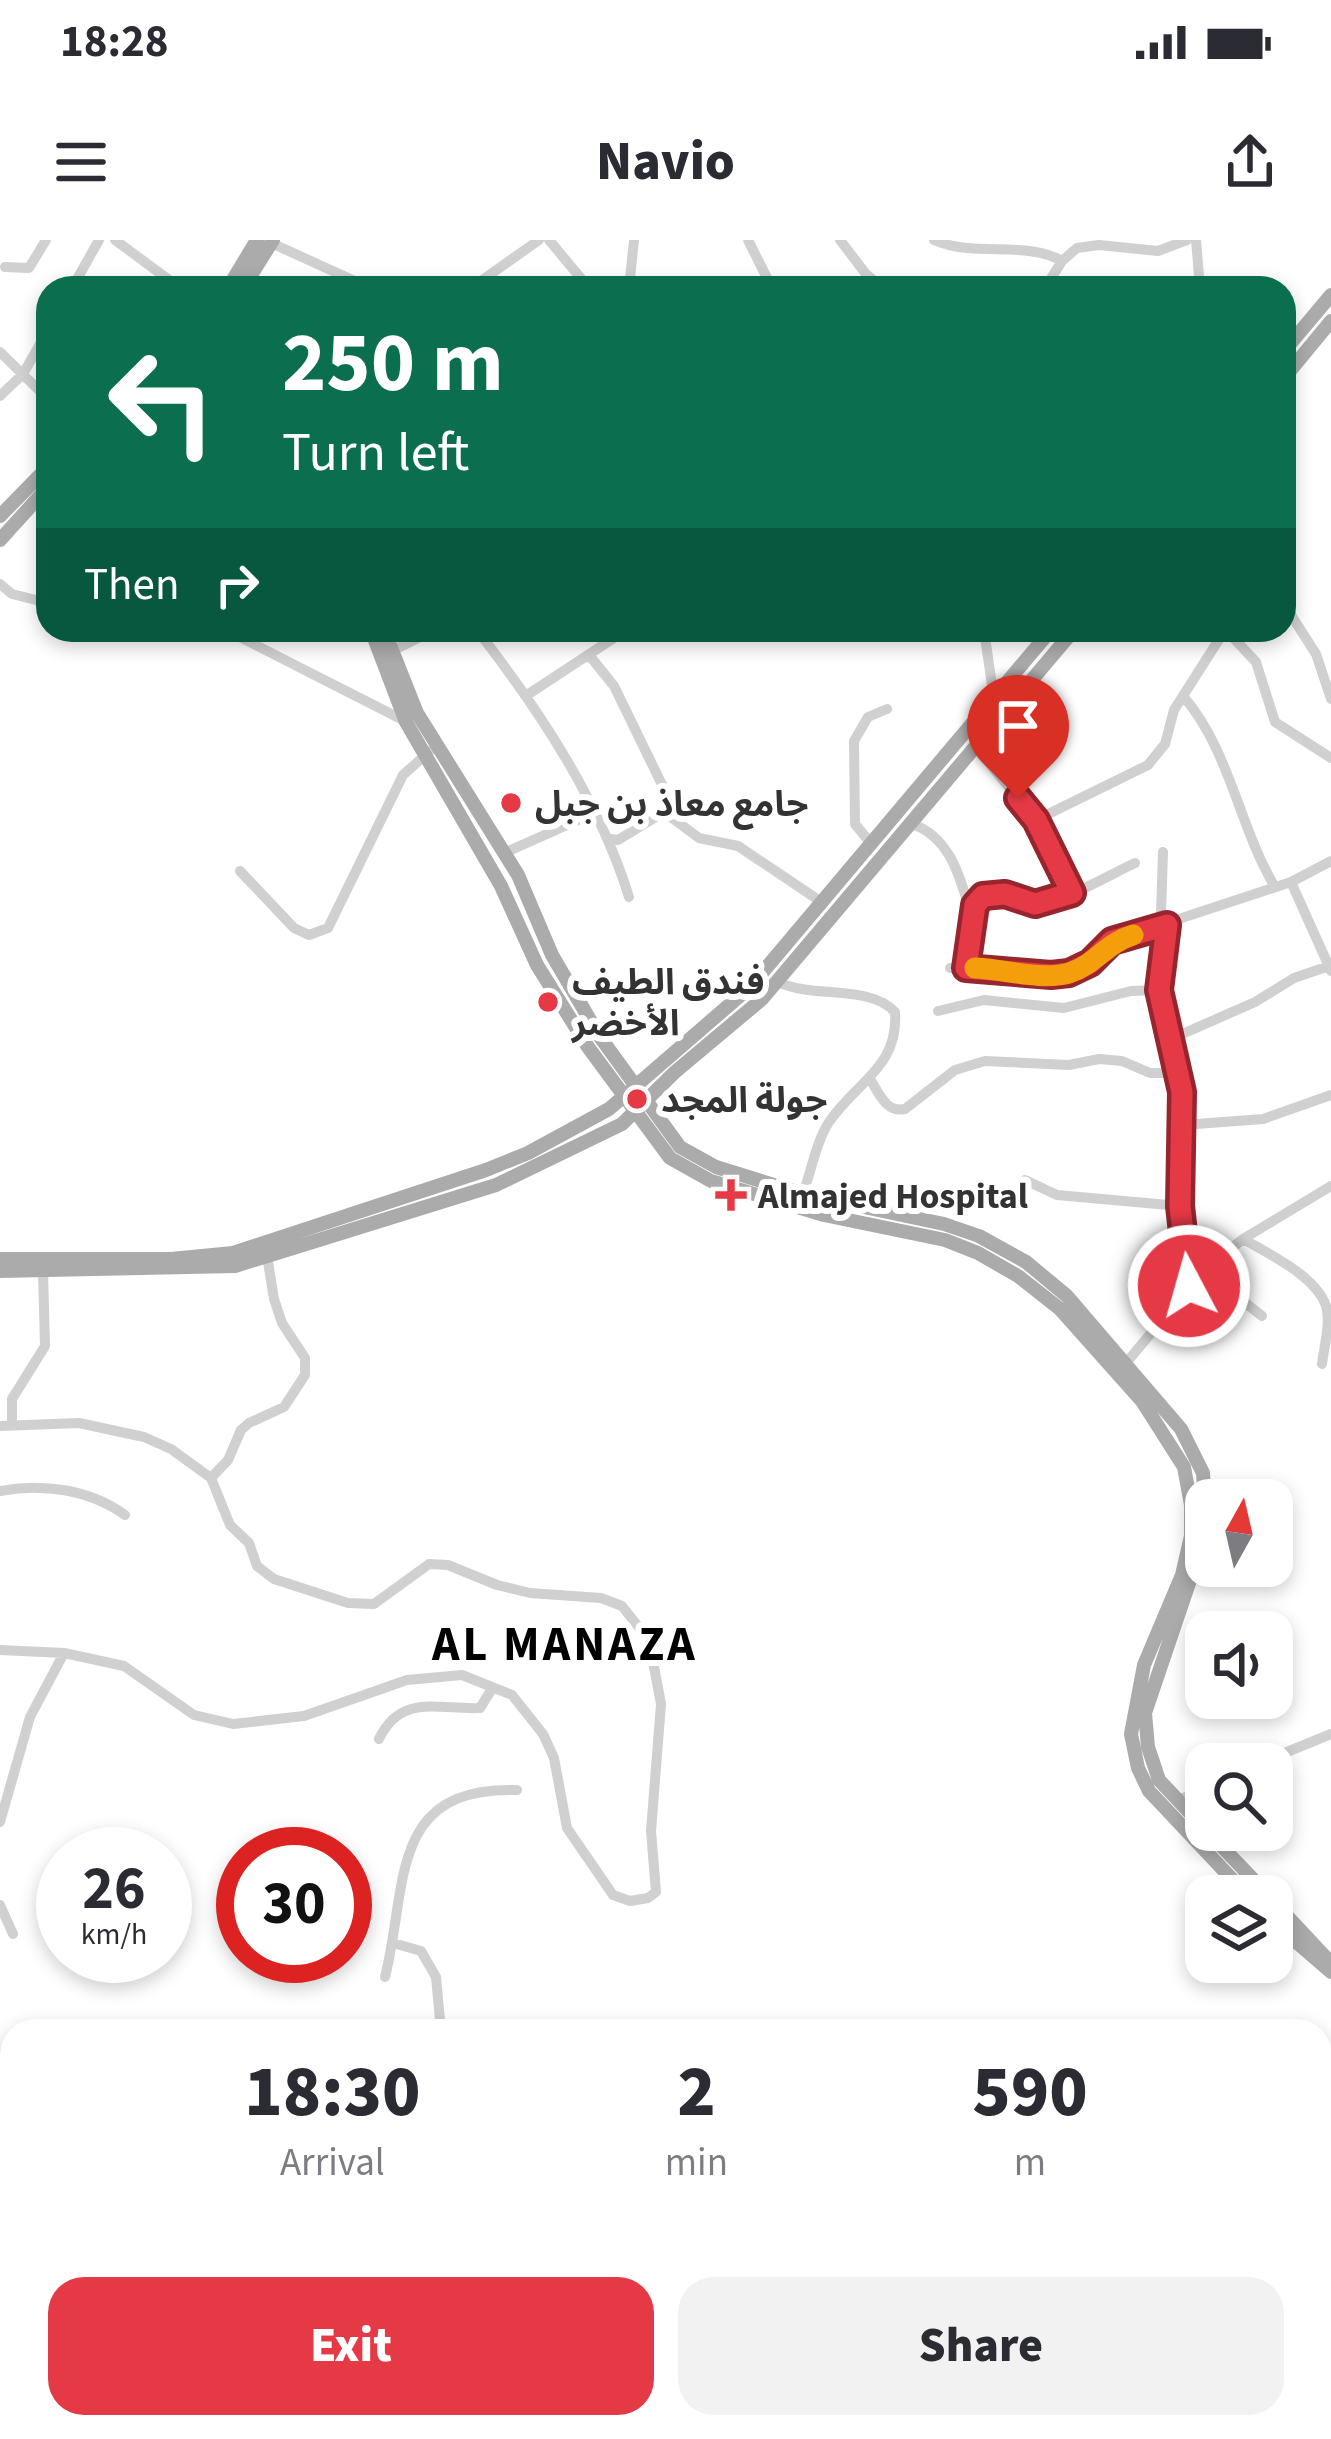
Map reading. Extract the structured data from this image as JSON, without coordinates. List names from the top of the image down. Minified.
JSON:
{"districts":["AL MANAZA"],"places":{"other":["جامع معاذ بن جبل","فندق الطيف الأخضر","جولة المجد"],"health":["Almajed Hospital"]},"north":"top","page":{"status":"18:28","header":"Navio","turn":["250 m","Turn left"],"then":"Then","speed":"26 km/h","limit":"30","eta":["18:30","Arrival","2","min","590","m"],"buttons":["Exit","Share"]}}
